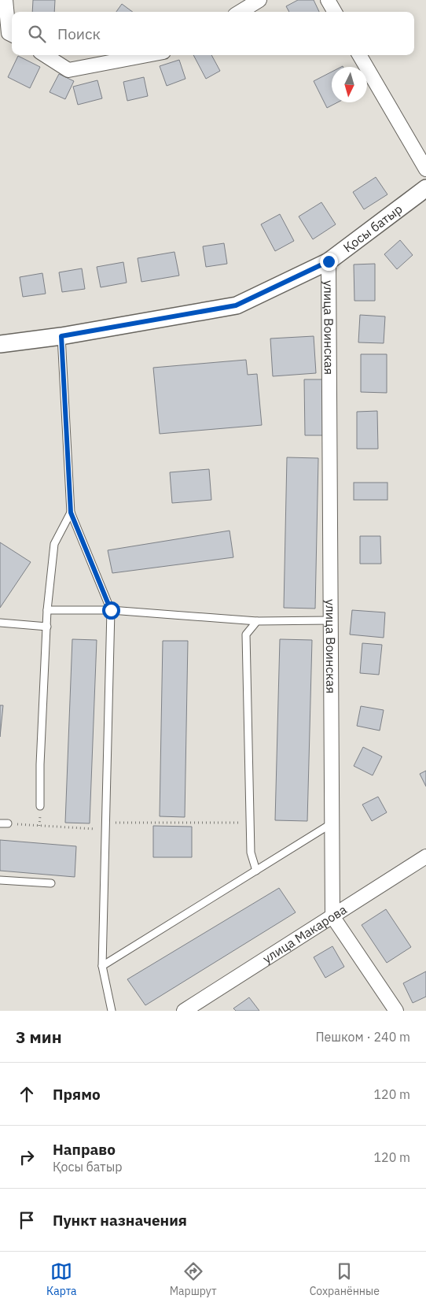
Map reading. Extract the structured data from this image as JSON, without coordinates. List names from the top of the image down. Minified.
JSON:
{"streets":{"street":["Қосы батыр","улица Воинская","улица Макарова"]},"crossings":[["Қосы батыр","улица Воинская"],["улица Воинская","улица Макарова"]],"north":"bottom","page":{"search":"Поиск","heading":["3 мин","Пешком · 240 m"],"list":[["Прямо","120 m"],["Направо","Қосы батыр","120 m"],"Пункт назначения"],"nav":["Карта","Маршрут","Сохранённые"]}}
